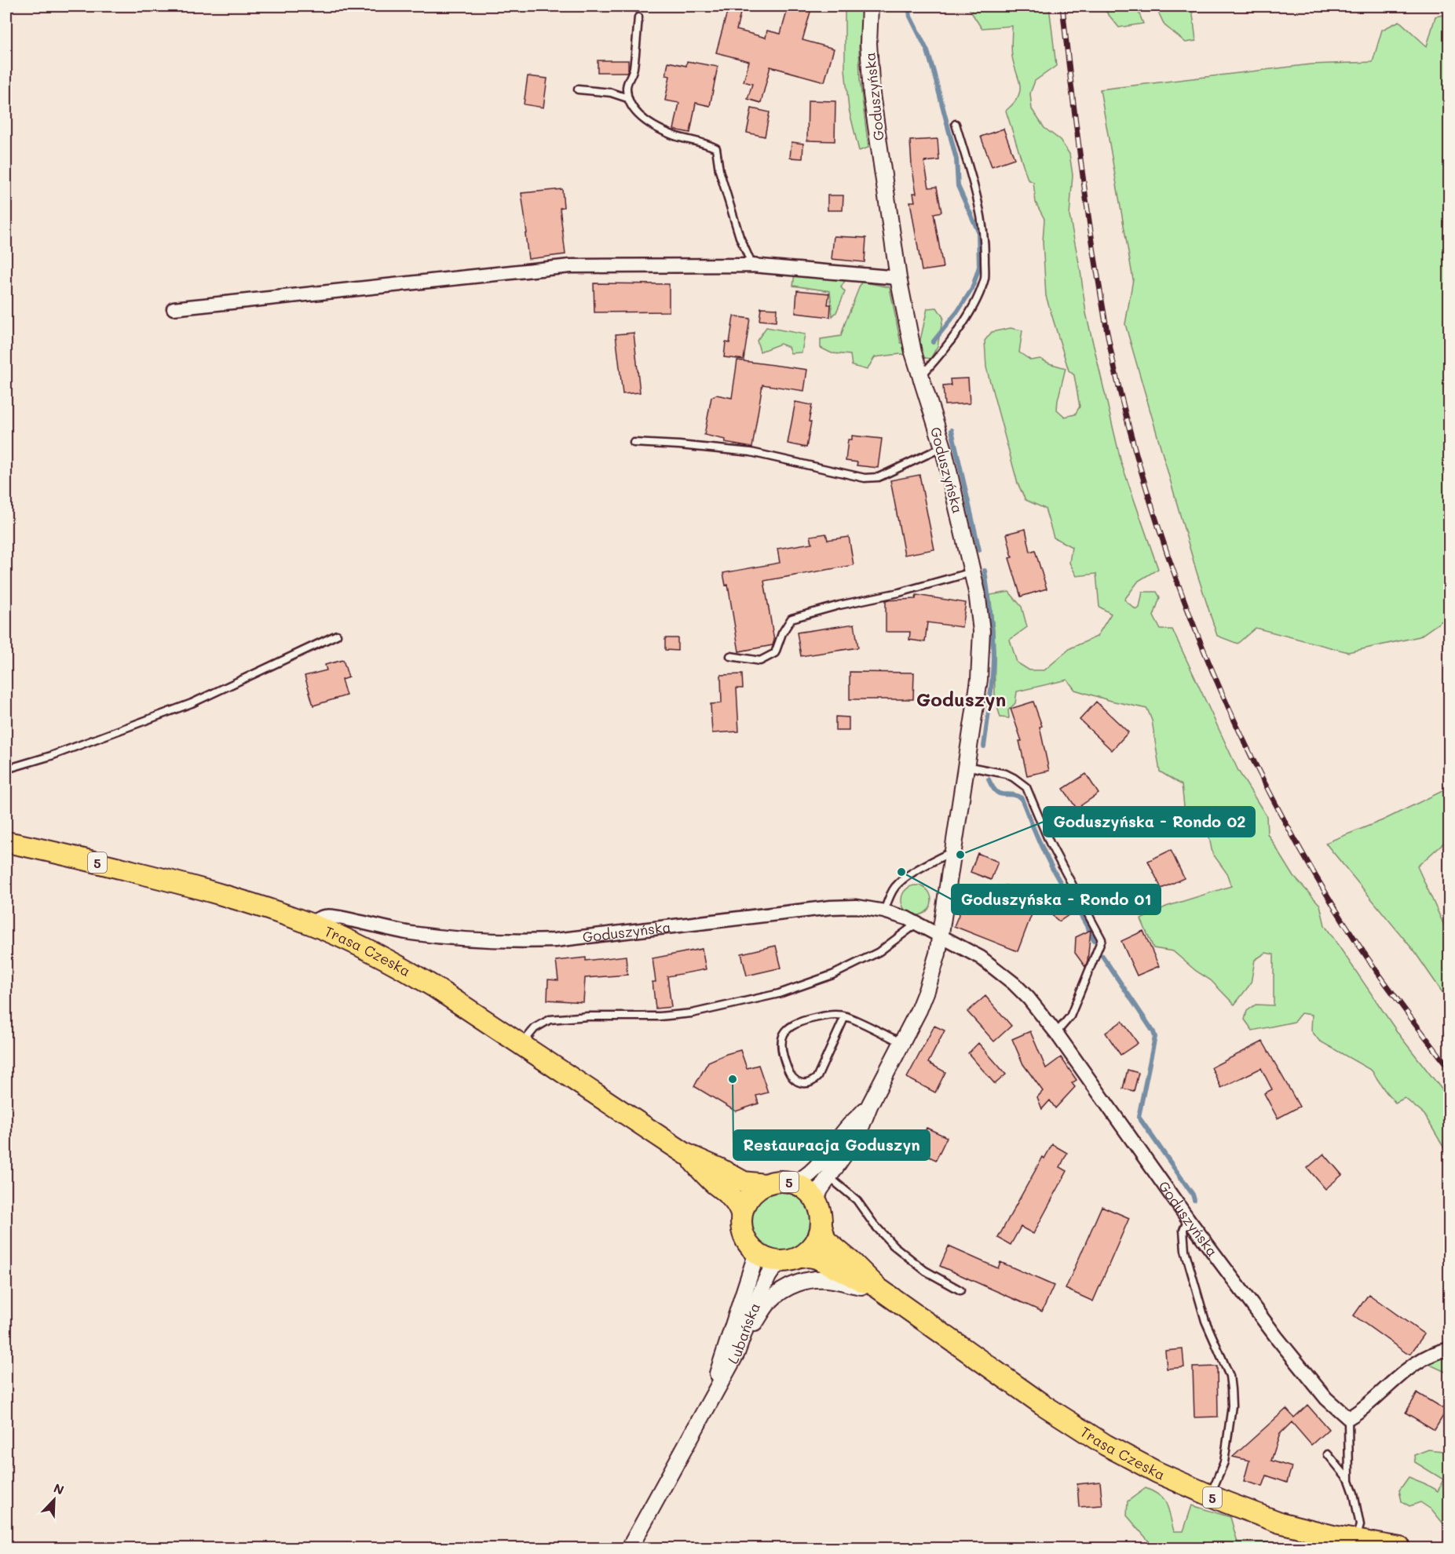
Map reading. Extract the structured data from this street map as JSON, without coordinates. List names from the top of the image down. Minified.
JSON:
{"streets":{"main road":["5","Trasa Czeska"],"street":["Goduszyńska","Lubańska"]},"crossings":[["Goduszyńska","5"],["Goduszyńska","Trasa Czeska"],["Goduszyńska","Lubańska"],["5","Trasa Czeska"],["5","Lubańska"],["Trasa Czeska","Lubańska"]],"districts":["Goduszyn"],"places":["Goduszyńska - Rondo 02","Goduszyńska - Rondo 01","Restauracja Goduszyn"],"north":"top right"}
